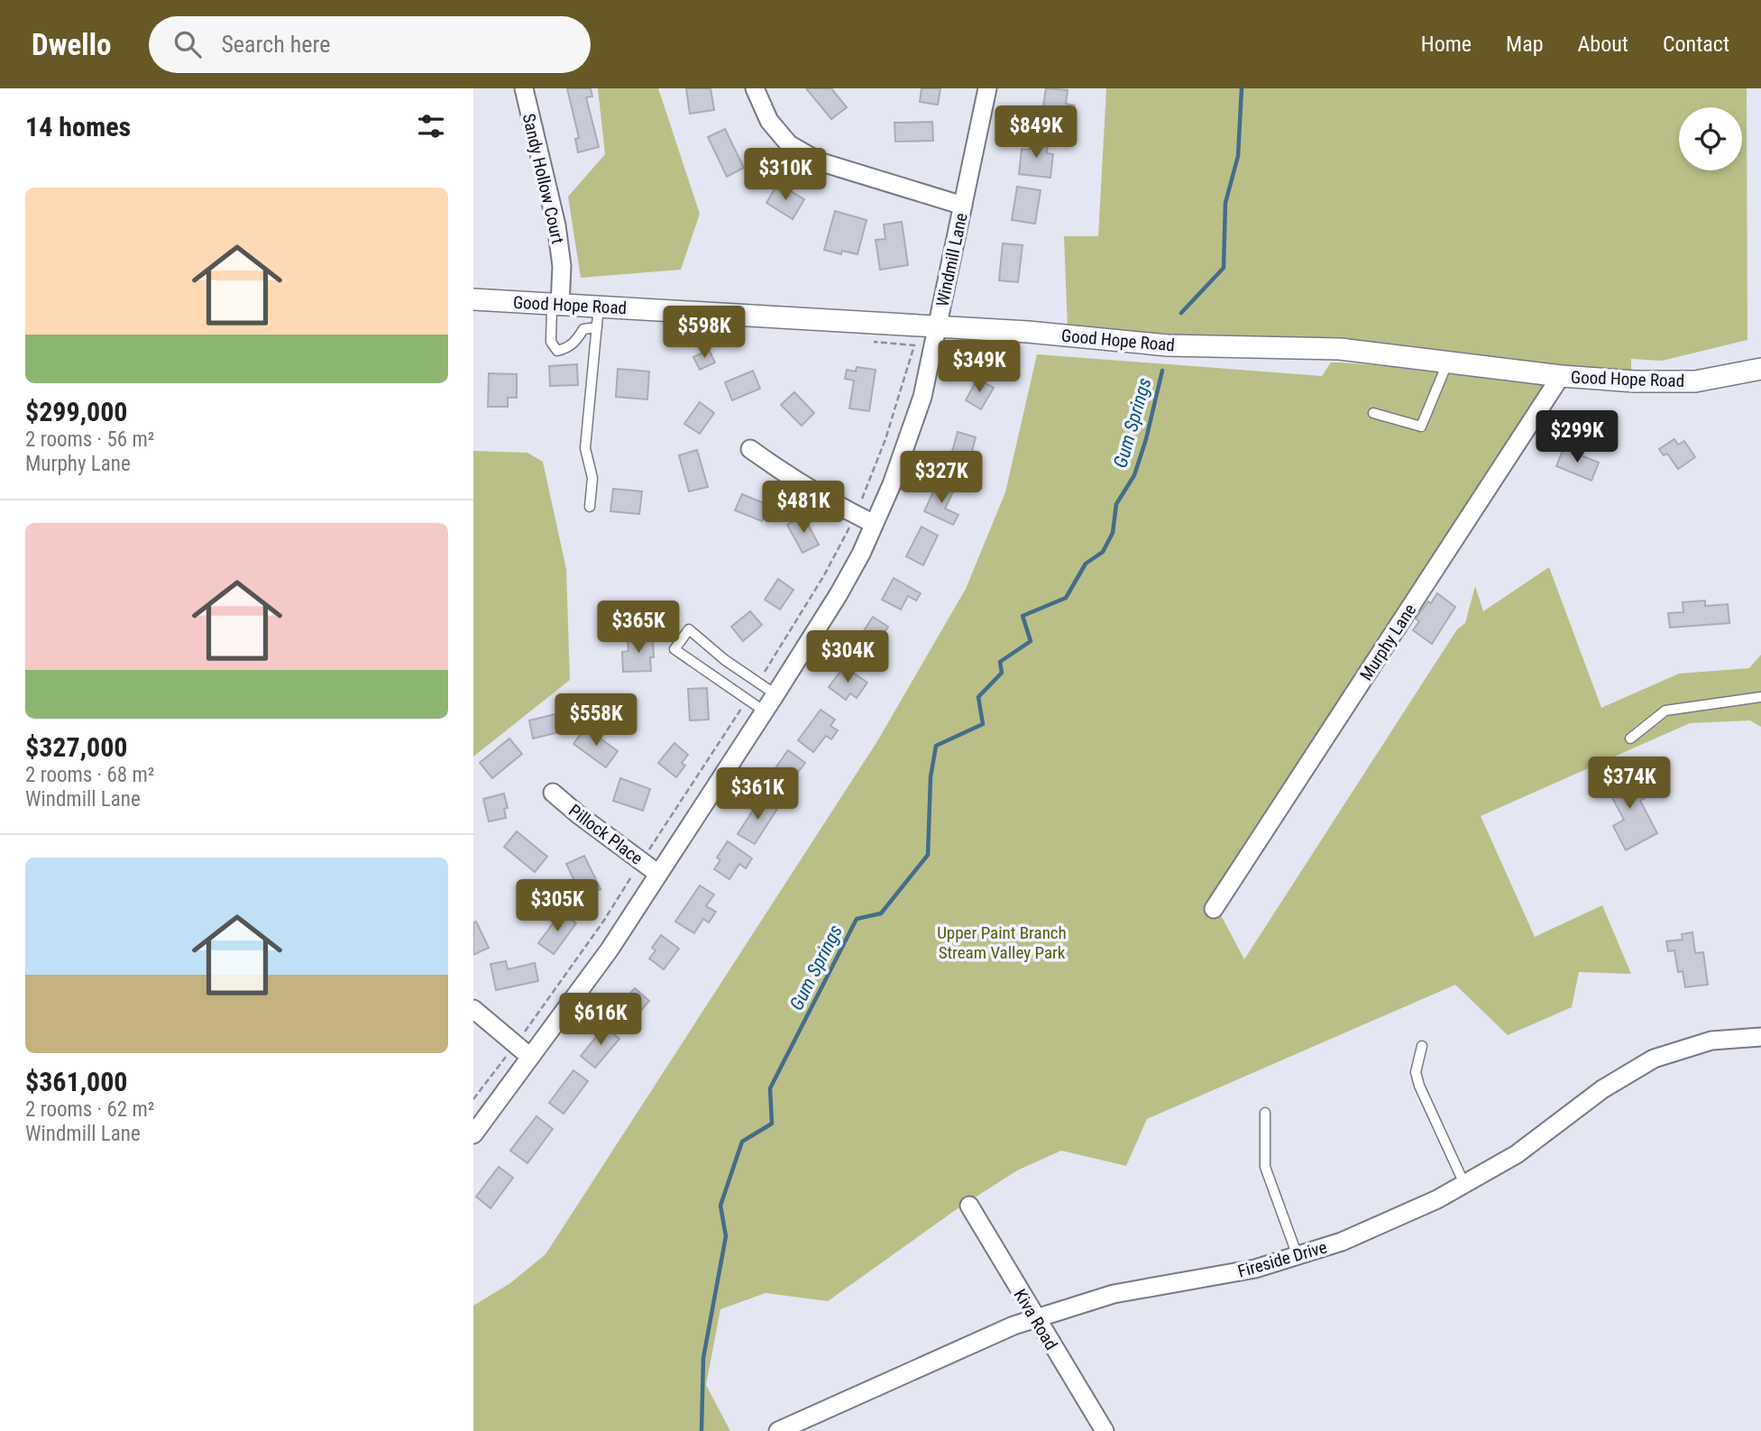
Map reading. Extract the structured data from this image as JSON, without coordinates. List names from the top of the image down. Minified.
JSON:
{"streets":{"street":["Sandy Hollow Court","Windmill Lane","Good Hope Road","Murphy Lane","Pillock Place","Fireside Drive","Kiva Road"]},"crossings":[["Sandy Hollow Court","Good Hope Road"],["Windmill Lane","Good Hope Road"],["Windmill Lane","Pillock Place"],["Good Hope Road","Murphy Lane"],["Fireside Drive","Kiva Road"]],"water":["Gum Springs"],"parks":["Upper Paint Branch Stream Valley Park"],"page":{"header":"Dwello","search":"Search here","nav":["Home","Map","About","Contact"],"heading":"14 homes","price":["$849K","$310K","$598K","$349K","$299K","$327K","$481K","$365K","$304K","$558K","$374K","$361K","$305K","$616K"],"list":[{"name":"$299,000","note":"2 rooms · 56 m² · Murphy Lane"},{"name":"$327,000","note":"2 rooms · 68 m² · Windmill Lane"},{"name":"$361,000","note":"2 rooms · 62 m² · Windmill Lane"}]}}
